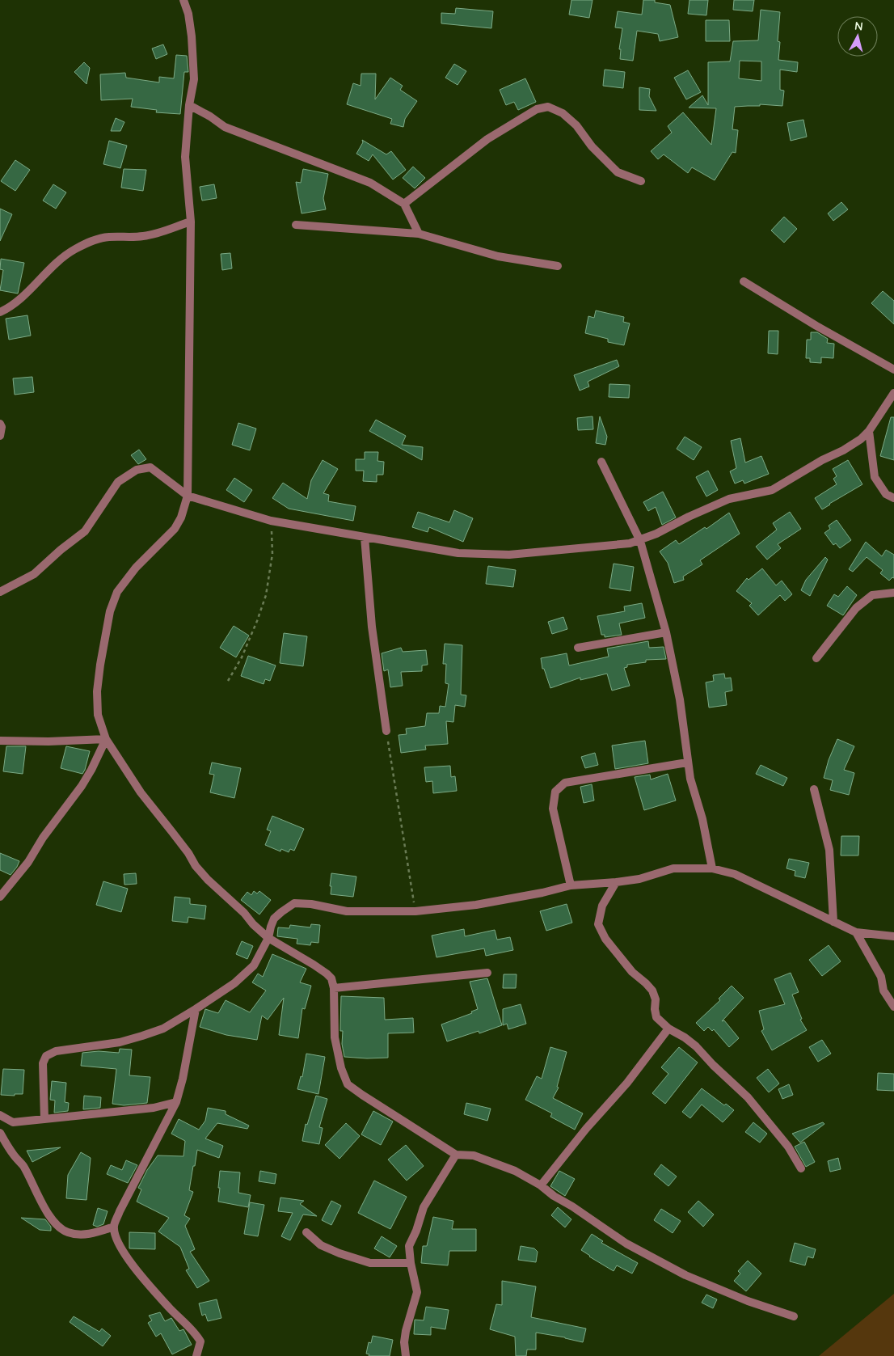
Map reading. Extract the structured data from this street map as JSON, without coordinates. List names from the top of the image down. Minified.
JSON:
{"north":"top"}
